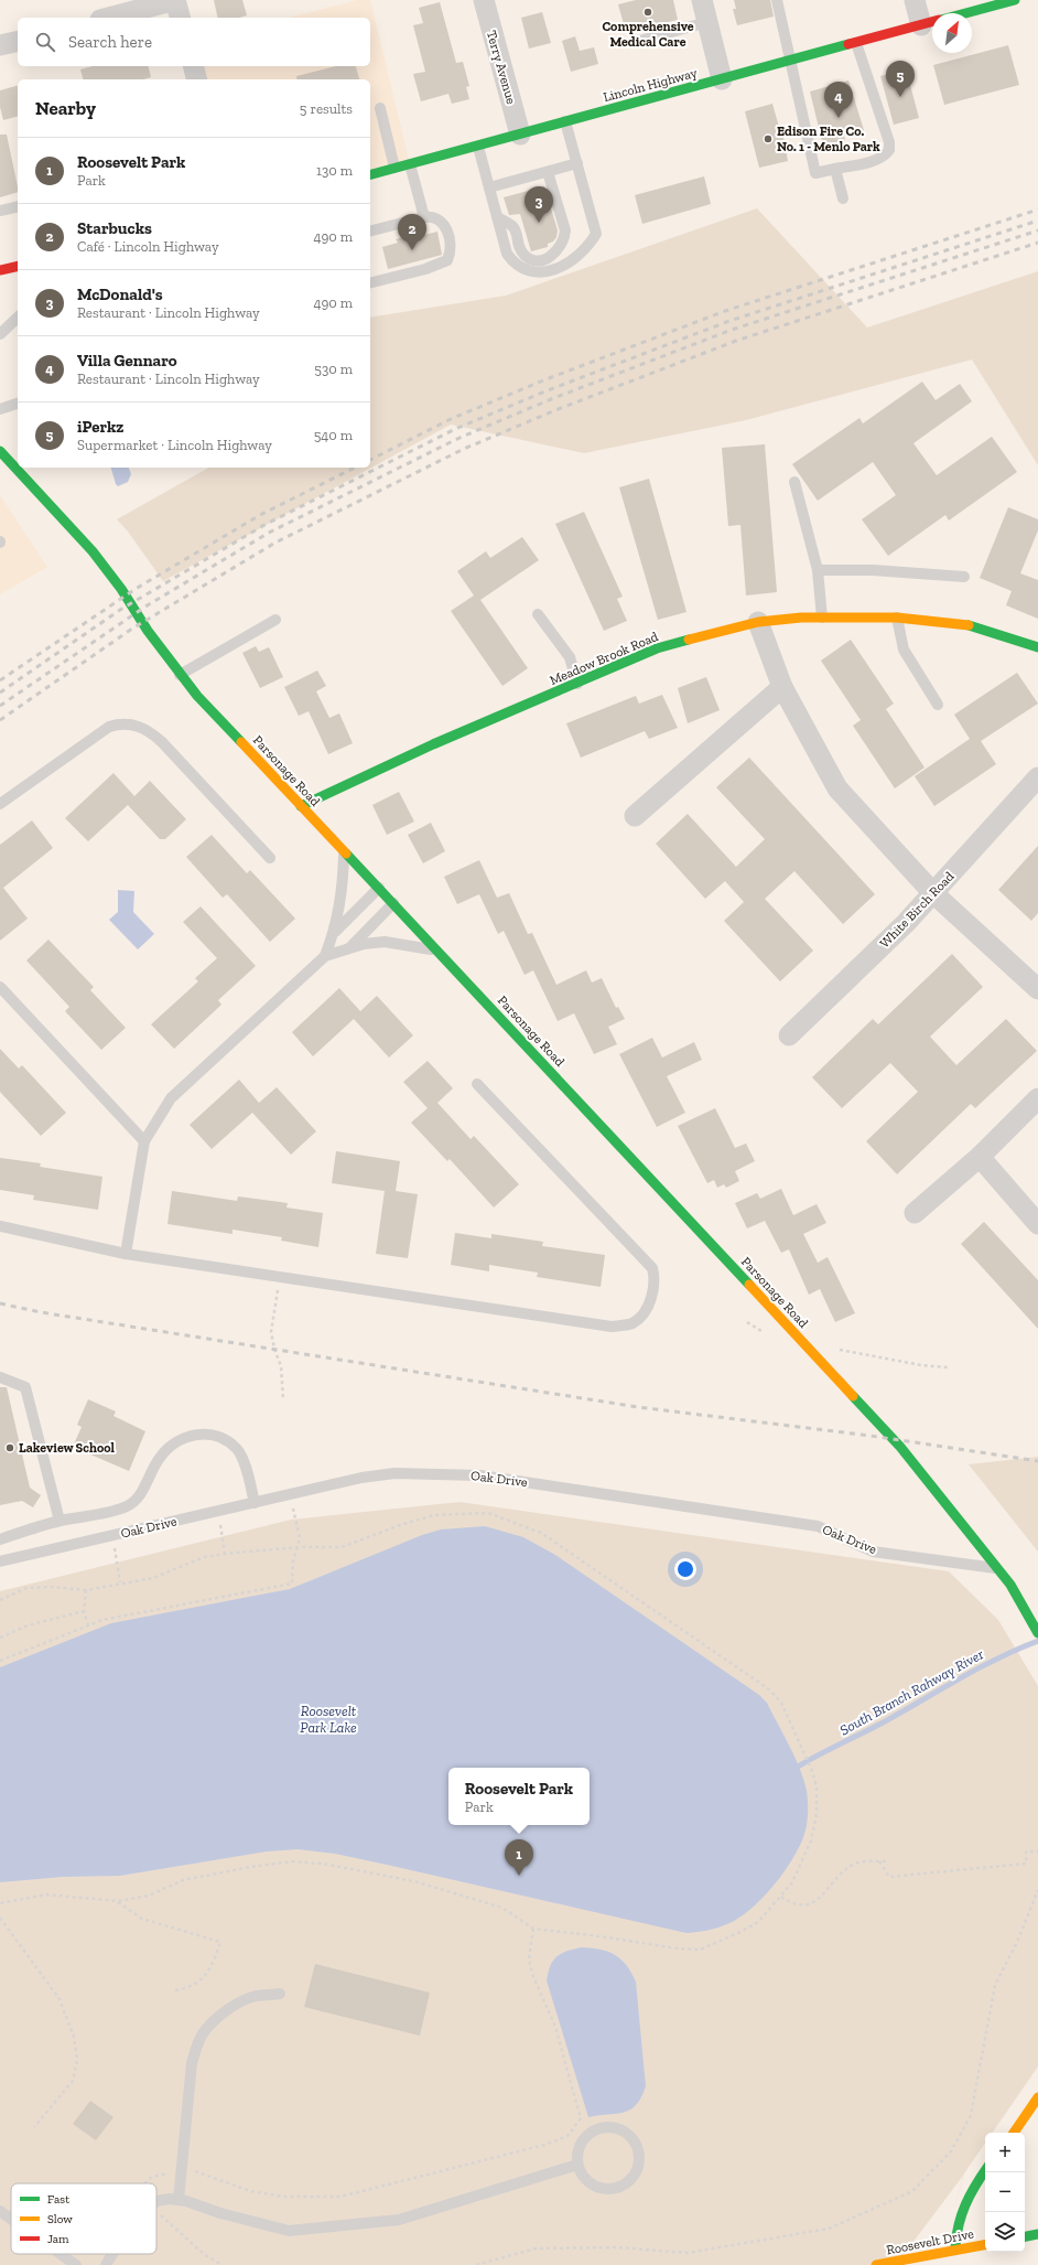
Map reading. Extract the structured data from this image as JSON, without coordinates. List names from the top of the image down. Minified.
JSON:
{"streets":{"street":["Terry Avenue","Lincoln Highway","Meadow Brook Road","Parsonage Road","White Birch Road","Roosevelt Drive"],"lane":["Oak Drive"]},"crossings":[["Terry Avenue","Lincoln Highway"],["Meadow Brook Road","Parsonage Road"],["Parsonage Road","Oak Drive"]],"water":["South Branch Rahway River","Roosevelt Park Lake"],"places":["Comprehensive Medical Care","Edison Fire Co. No. 1 - Menlo Park","Lakeview School"],"legend":["Fast","Slow","Jam"],"north":"top right","page":{"search":"Search here","pins":["5","4","3","2","1"],"heading":["Nearby","5 results"],"list":[{"mark":"1","name":"Roosevelt Park","note":"Park","value":"130 m"},{"mark":"2","name":"Starbucks","note":"Café · Lincoln Highway","value":"490 m"},{"mark":"3","name":"McDonald's","note":"Restaurant · Lincoln Highway","value":"490 m"},{"mark":"4","name":"Villa Gennaro","note":"Restaurant · Lincoln Highway","value":"530 m"},{"mark":"5","name":"iPerkz","note":"Supermarket · Lincoln Highway","value":"540 m"}],"popup":["Roosevelt Park","Park"],"map_buttons":["+","−"]}}
